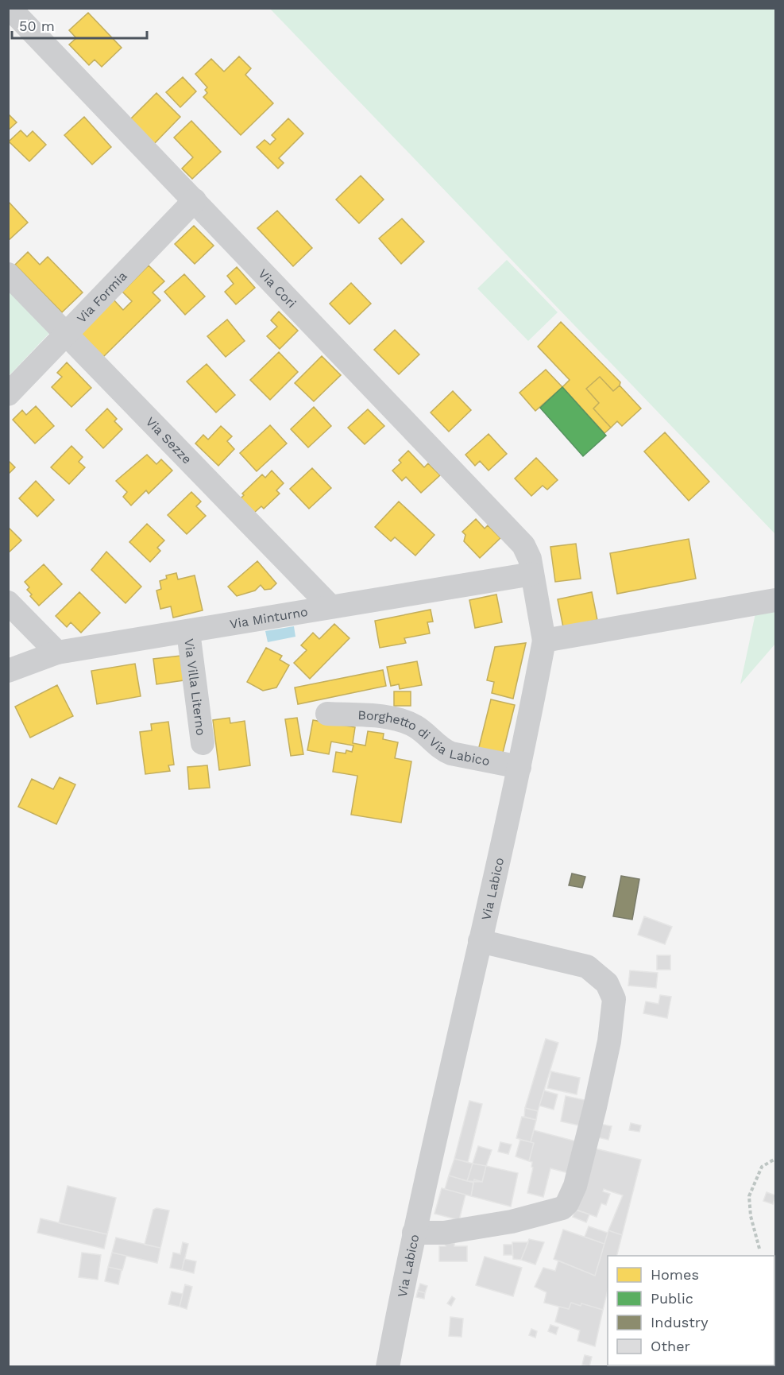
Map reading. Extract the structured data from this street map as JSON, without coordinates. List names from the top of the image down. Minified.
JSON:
{"streets":{"street":["Via Cori","Via Formia","Via Sezze","Via Minturno","Via Villa Literno","Borghetto di Via Labico","Via Labico"]},"crossings":[["Via Cori","Via Formia"],["Via Cori","Via Minturno"],["Via Cori","Via Labico"],["Via Formia","Via Sezze"],["Via Sezze","Via Minturno"],["Via Minturno","Via Villa Literno"],["Borghetto di Via Labico","Via Labico"]],"legend":["Homes","Public","Industry","Other"],"scale_bar":"50 m"}
